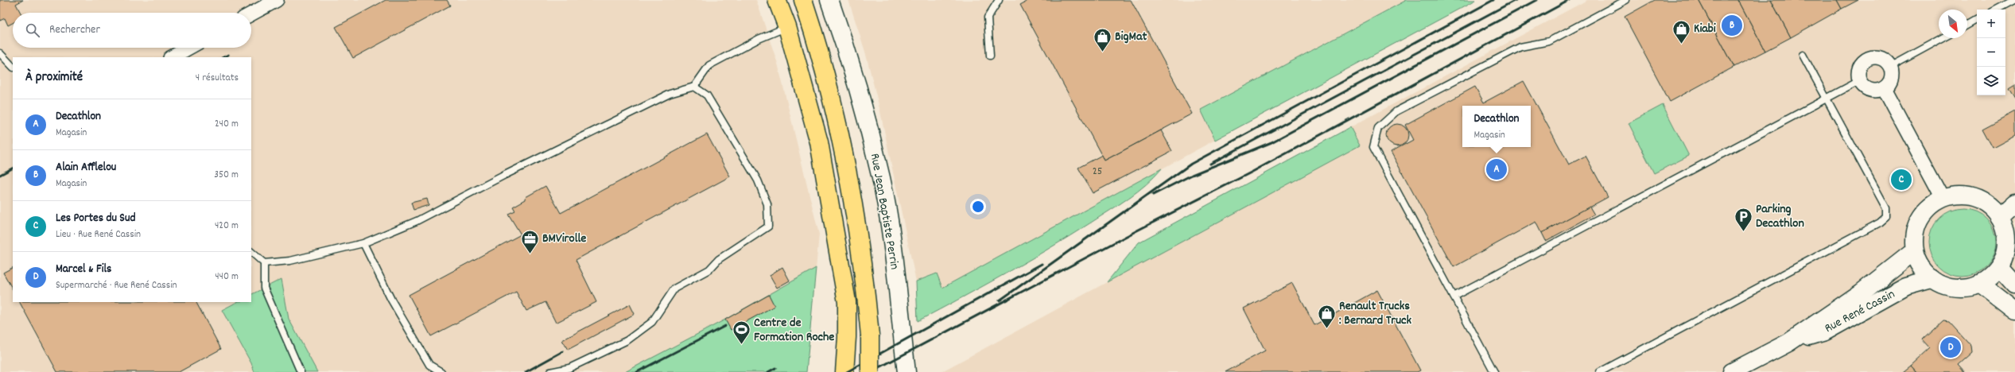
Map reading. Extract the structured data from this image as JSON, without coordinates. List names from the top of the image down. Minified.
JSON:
{"streets":{"main road":["Rue Jean Baptiste Perrin","Rue René Cassin"]},"places":{"shop":["Kiabi","BigMat","Renault Trucks : Bernard Truck"],"parking":["Parking Decathlon"],"office":["BMVirolle"],"sports":["Centre de Formation Roche"]},"house_numbers":["25"],"north":"bottom right","page":{"map_buttons":["+","−"],"search":"Rechercher","pins":["B","A","C","D"],"heading":["À proximité","4 résultats"],"list":[{"mark":"A","name":"Decathlon","note":"Magasin","value":"240 m"},{"mark":"B","name":"Alain Afflelou","note":"Magasin","value":"350 m"},{"mark":"C","name":"Les Portes du Sud","note":"Lieu · Rue René Cassin","value":"420 m"},{"mark":"D","name":"Marcel & Fils","note":"Supermarché · Rue René Cassin","value":"440 m"}],"popup":["Decathlon","Magasin"]}}
